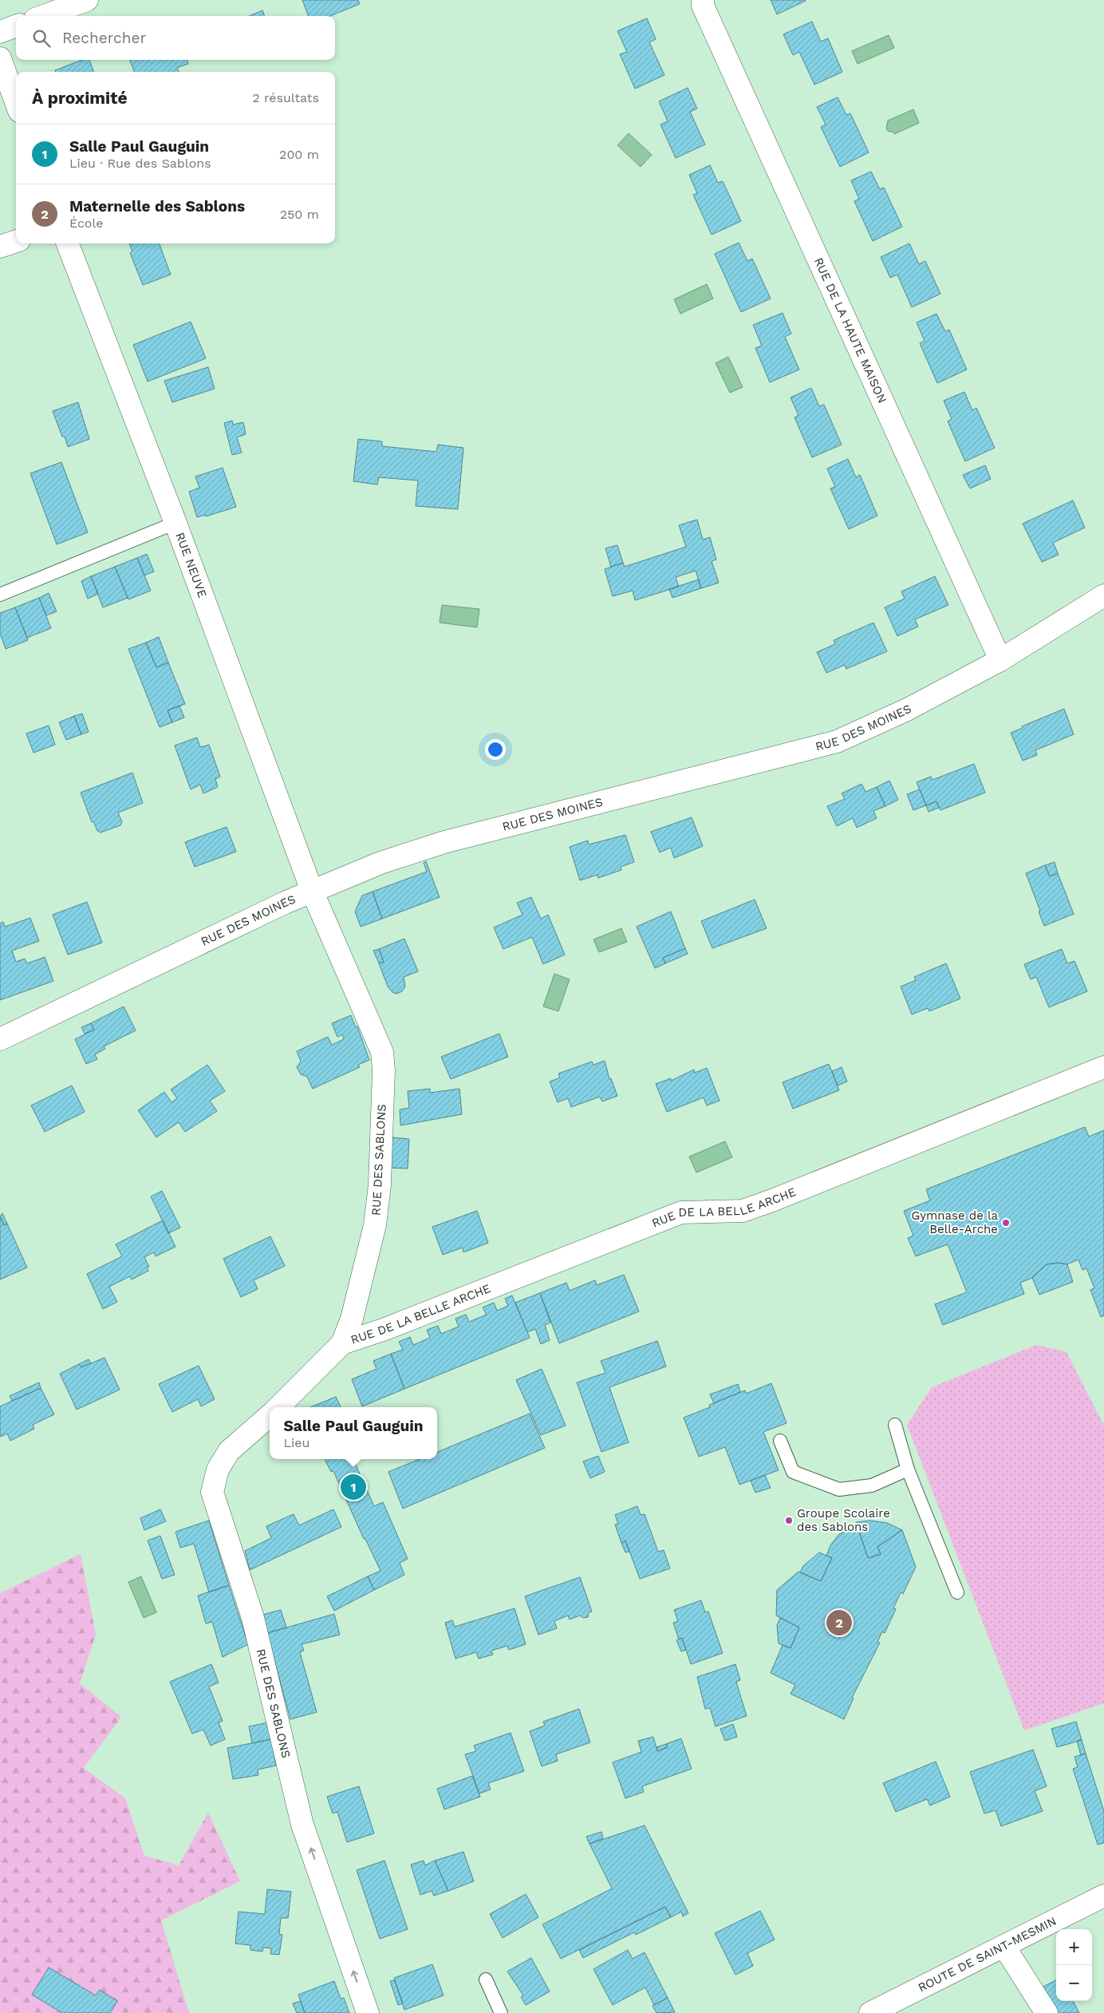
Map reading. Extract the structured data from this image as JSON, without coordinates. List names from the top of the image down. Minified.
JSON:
{"streets":{"street":["RUE DE LA HAUTE MAISON","RUE NEUVE","RUE DES MOINES","RUE DES SABLONS","RUE DE LA BELLE ARCHE","ROUTE DE SAINT-MESMIN"]},"crossings":[["RUE DE LA HAUTE MAISON","RUE DES MOINES"],["RUE NEUVE","RUE DES MOINES"],["RUE NEUVE","RUE DES SABLONS"],["RUE DES MOINES","RUE DES SABLONS"],["RUE DES SABLONS","RUE DE LA BELLE ARCHE"]],"one_way":["RUE DES SABLONS"],"places":["Gymnase de la Belle-Arche","Groupe Scolaire des Sablons"],"page":{"search":"Rechercher","heading":["À proximité","2 résultats"],"list":[{"mark":"1","name":"Salle Paul Gauguin","note":"Lieu · Rue des Sablons","value":"200 m"},{"mark":"2","name":"Maternelle des Sablons","note":"École","value":"250 m"}],"popup":["Salle Paul Gauguin","Lieu"],"pins":["1","2"],"map_buttons":["+","−"]}}
